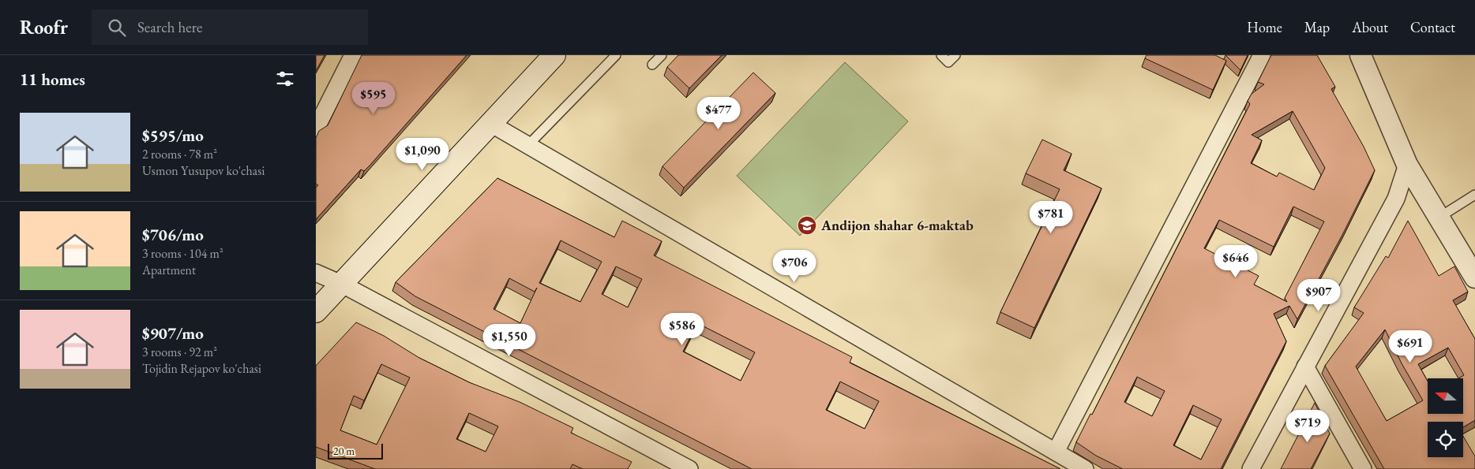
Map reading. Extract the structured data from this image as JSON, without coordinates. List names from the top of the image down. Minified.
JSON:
{"places":{"school or university":["Andijon shahar 6-maktab"]},"scale_bar":"20 m","north":"left","page":{"header":"Roofr","search":"Search here","nav":["Home","Map","About","Contact"],"heading":"11 homes","price":["$595","$477","$1,090","$781","$646","$706","$907","$586","$1,550","$691","$719"],"list":[{"name":"$595/mo","note":"2 rooms · 78 m² · Usmon Yusupov ko'chasi"},{"name":"$706/mo","note":"3 rooms · 104 m² · Apartment"},{"name":"$907/mo","note":"3 rooms · 92 m² · Tojidin Rejapov ko'chasi"}],"scale":"20 m"}}
